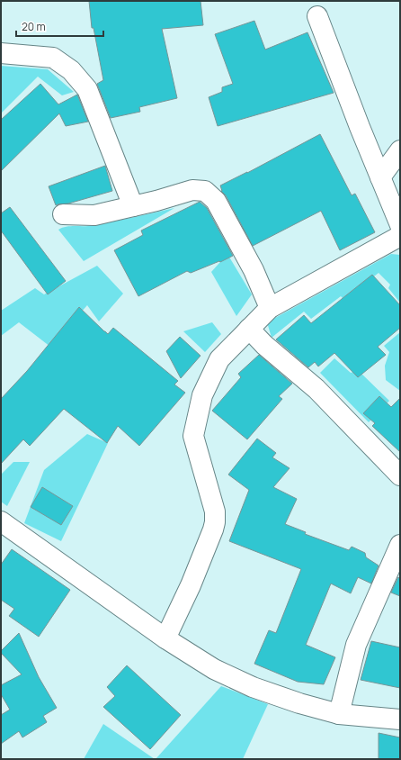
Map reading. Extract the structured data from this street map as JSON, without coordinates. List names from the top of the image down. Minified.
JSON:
{"scale_bar":"20 m"}
